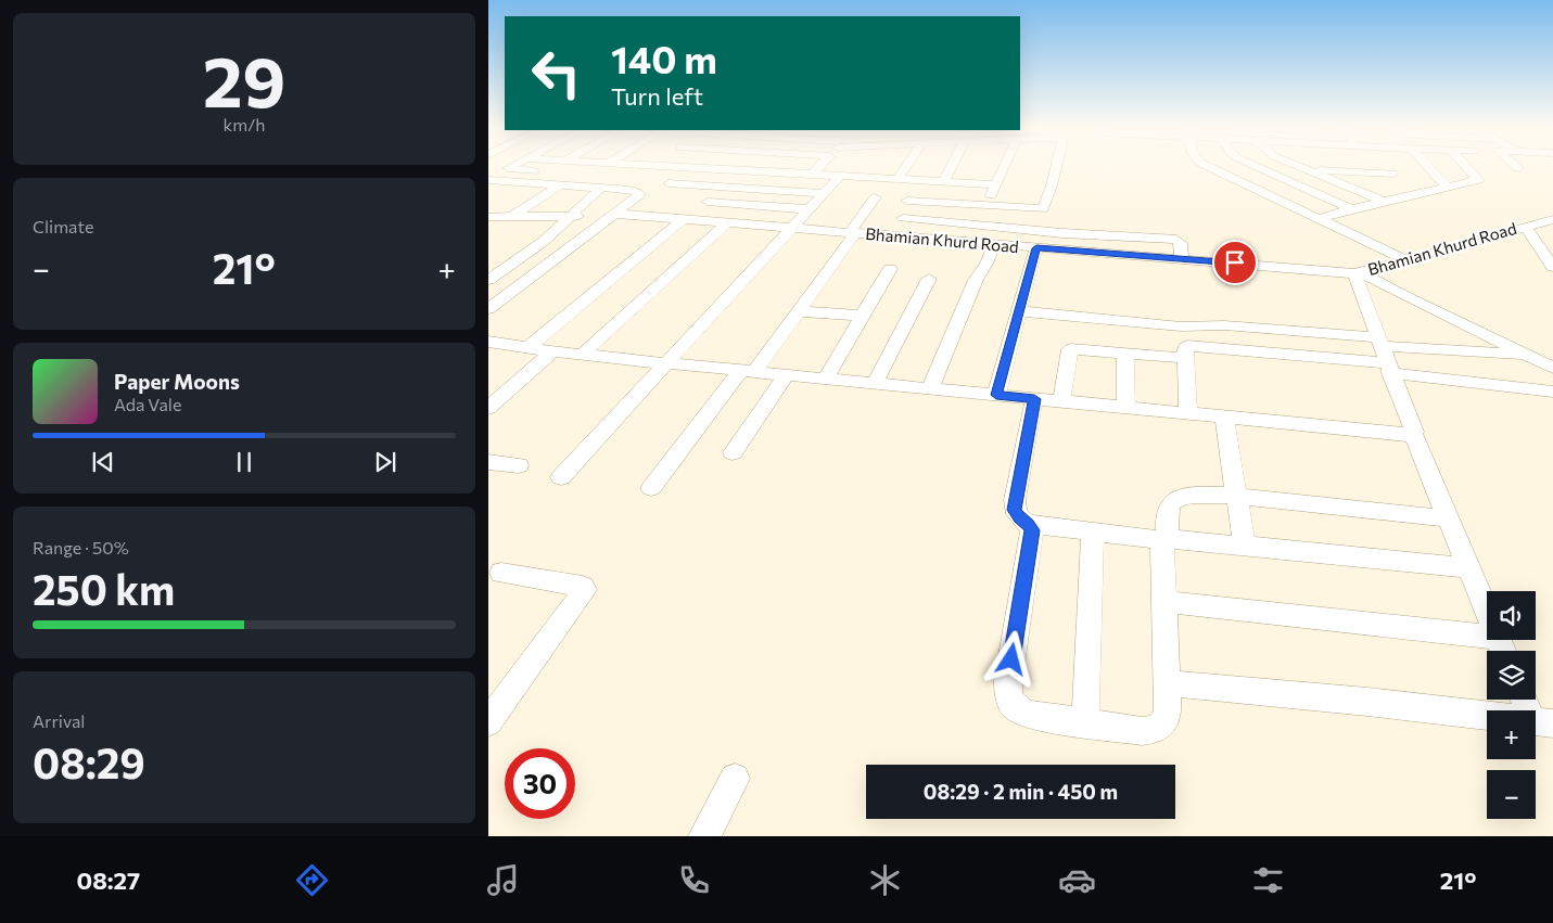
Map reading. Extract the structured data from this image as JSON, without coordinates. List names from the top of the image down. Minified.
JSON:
{"streets":{"street":["Bhamian Khurd Road"]},"page":{"tile":[["29","km/h"],"Climate",["Range · 50%","250 km"],["Arrival","08:29"]],"turn":["140 m","Turn left"],"heat":["−","21°","+"],"song":["Paper Moons","Ada Vale"],"map_buttons":["+","−"],"limit":"30","trip":"08:29 · 2 min · 450 m","tabs":["08:27","21°"]}}
